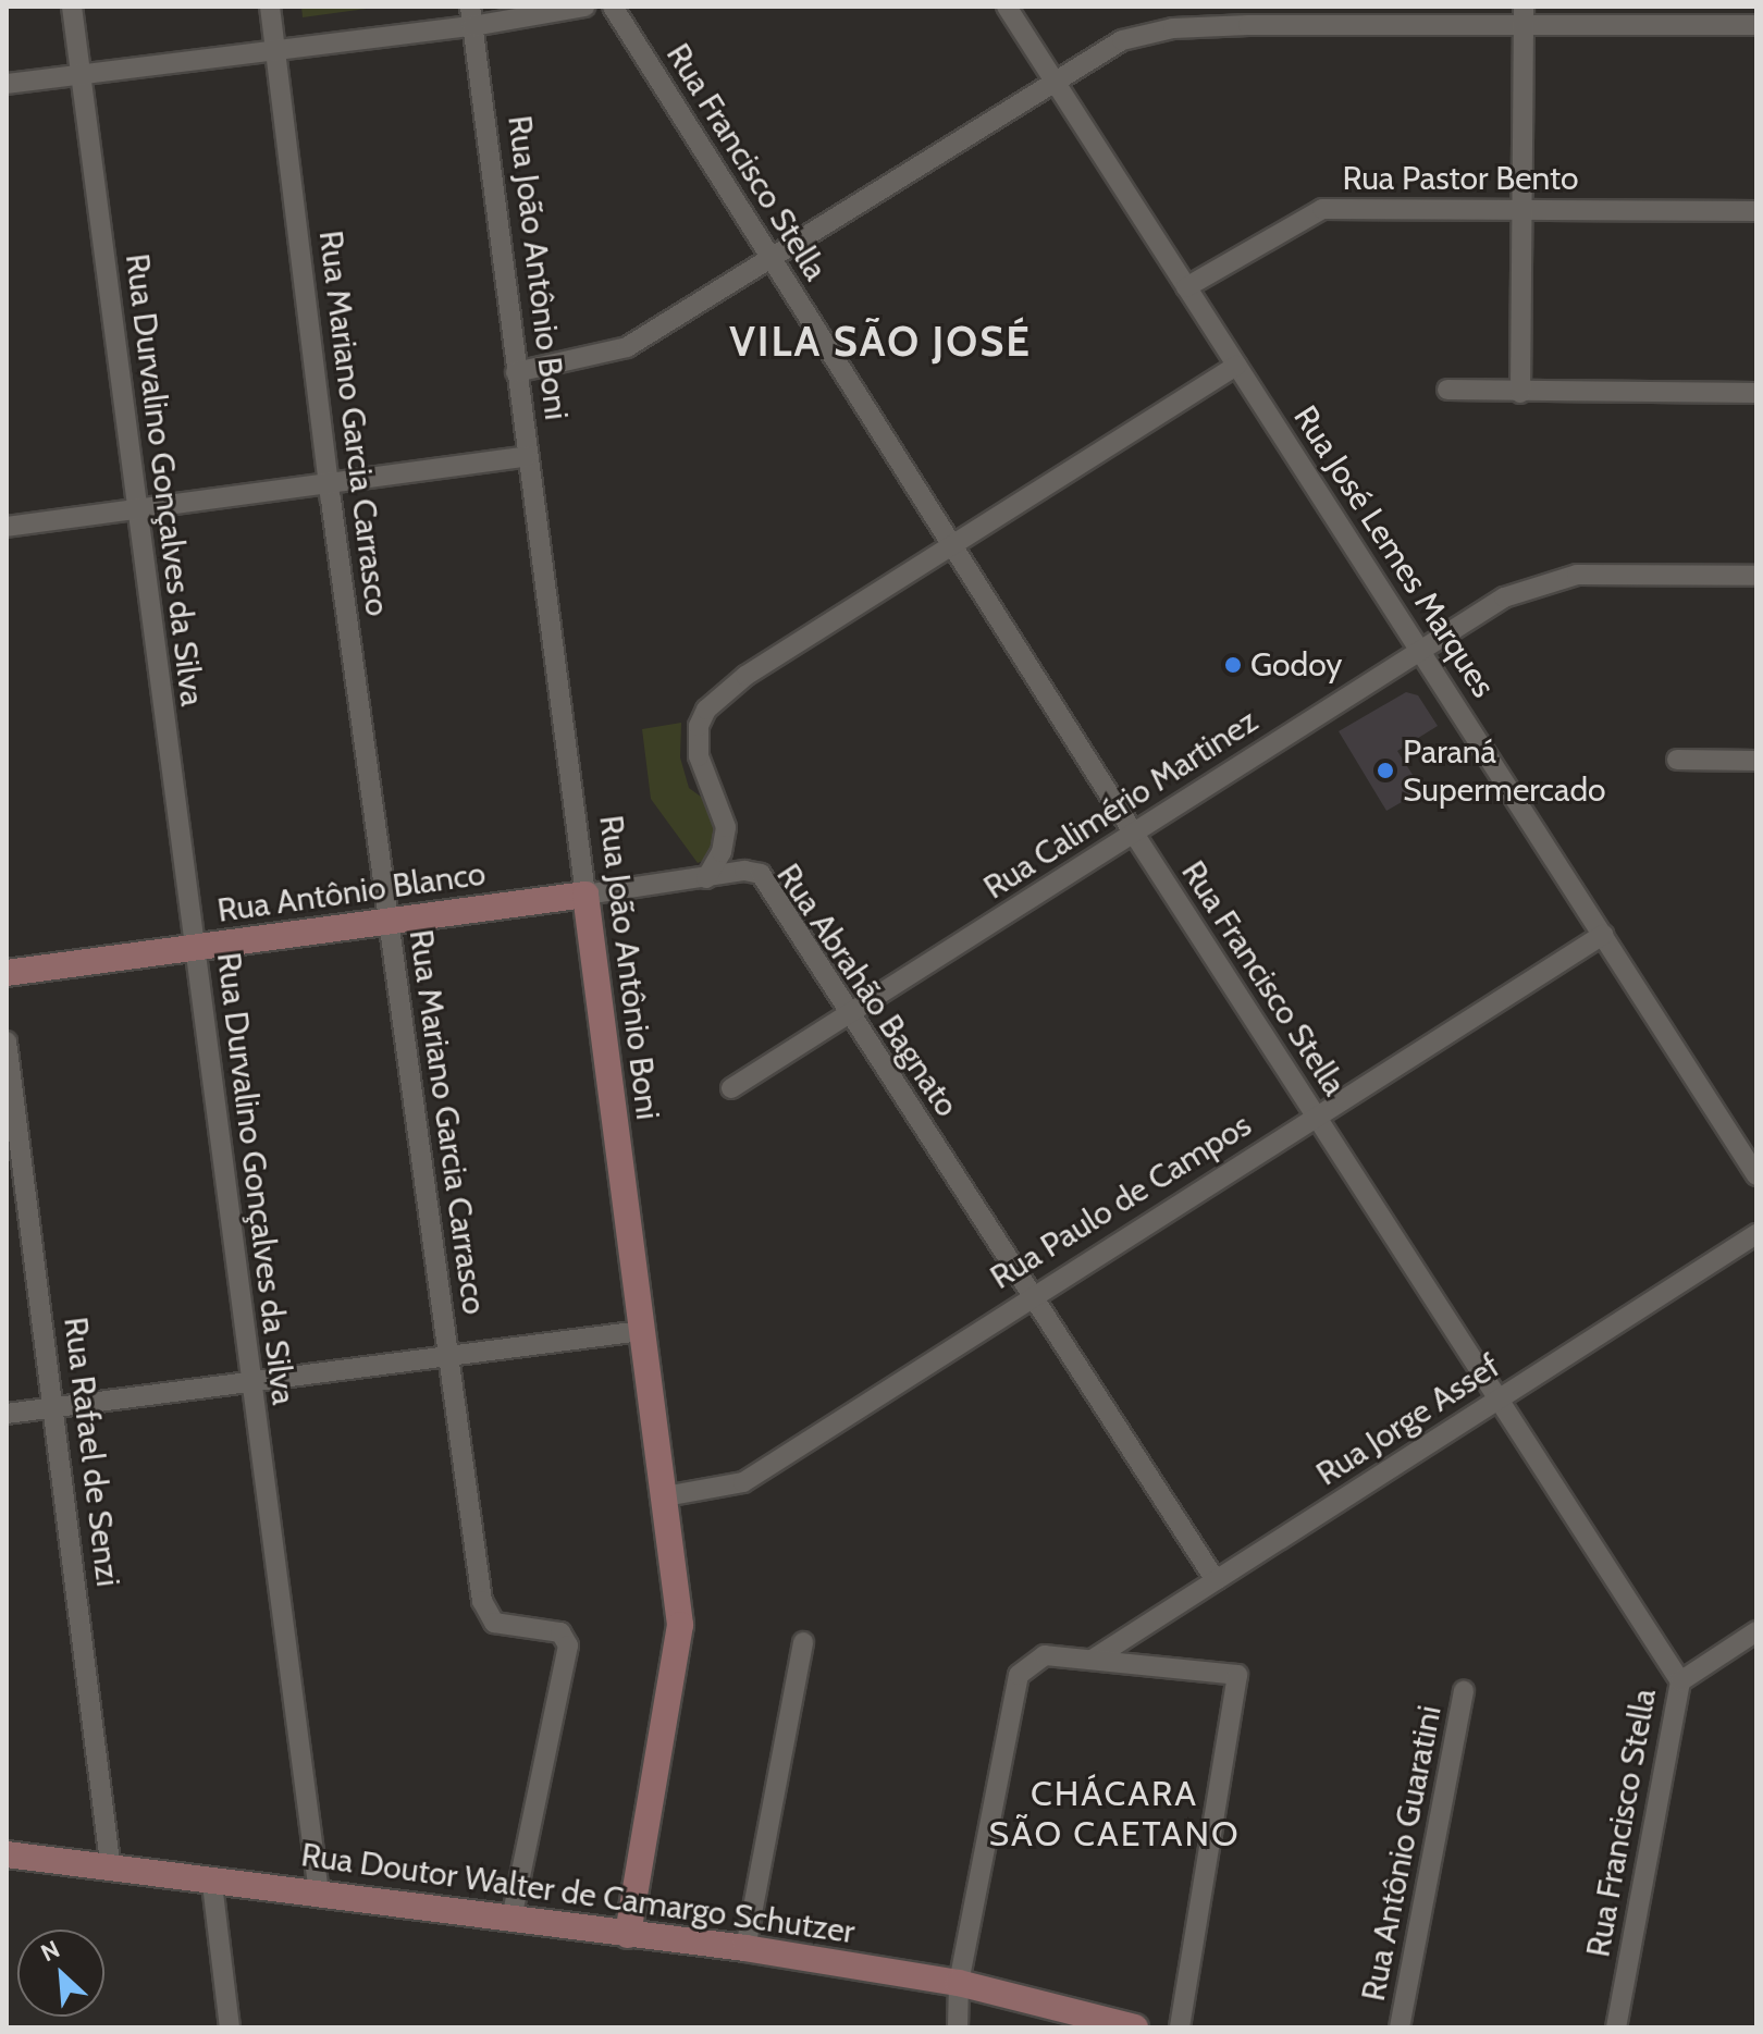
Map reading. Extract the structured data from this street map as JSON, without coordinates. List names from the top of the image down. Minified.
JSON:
{"streets":{"street":["Rua Francisco Stella","Rua Pastor Bento","Rua João Antônio Boni","Rua Mariano Garcia Carrasco","Rua Durvalino Gonçalves da Silva","Rua José Lemes Marques","Rua Calimério Martinez","Rua Antônio Blanco","Rua Abrahão Bagnato","Rua Paulo de Campos","Rua Jorge Assef","Rua Rafael de Senzi","Rua Antônio Guaratini","Rua Doutor Walter de Camargo Schutzer"]},"crossings":[["Rua Francisco Stella","Rua Calimério Martinez"],["Rua Francisco Stella","Rua Paulo de Campos"],["Rua Francisco Stella","Rua Jorge Assef"],["Rua Pastor Bento","Rua José Lemes Marques"],["Rua João Antônio Boni","Rua Antônio Blanco"],["Rua João Antônio Boni","Rua Paulo de Campos"],["Rua João Antônio Boni","Rua Doutor Walter de Camargo Schutzer"],["Rua Mariano Garcia Carrasco","Rua Antônio Blanco"],["Rua Mariano Garcia Carrasco","Rua Doutor Walter de Camargo Schutzer"],["Rua Durvalino Gonçalves da Silva","Rua Antônio Blanco"],["Rua Durvalino Gonçalves da Silva","Rua Doutor Walter de Camargo Schutzer"],["Rua José Lemes Marques","Rua Calimério Martinez"],["Rua José Lemes Marques","Rua Paulo de Campos"],["Rua Calimério Martinez","Rua Abrahão Bagnato"],["Rua Antônio Blanco","Rua Abrahão Bagnato"],["Rua Abrahão Bagnato","Rua Paulo de Campos"],["Rua Abrahão Bagnato","Rua Jorge Assef"],["Rua Rafael de Senzi","Rua Doutor Walter de Camargo Schutzer"]],"districts":["VILA SÃO JOSÉ","CHÁCARA SÃO CAETANO"],"places":["Godoy","Paraná Supermercado"],"north":"top left"}
